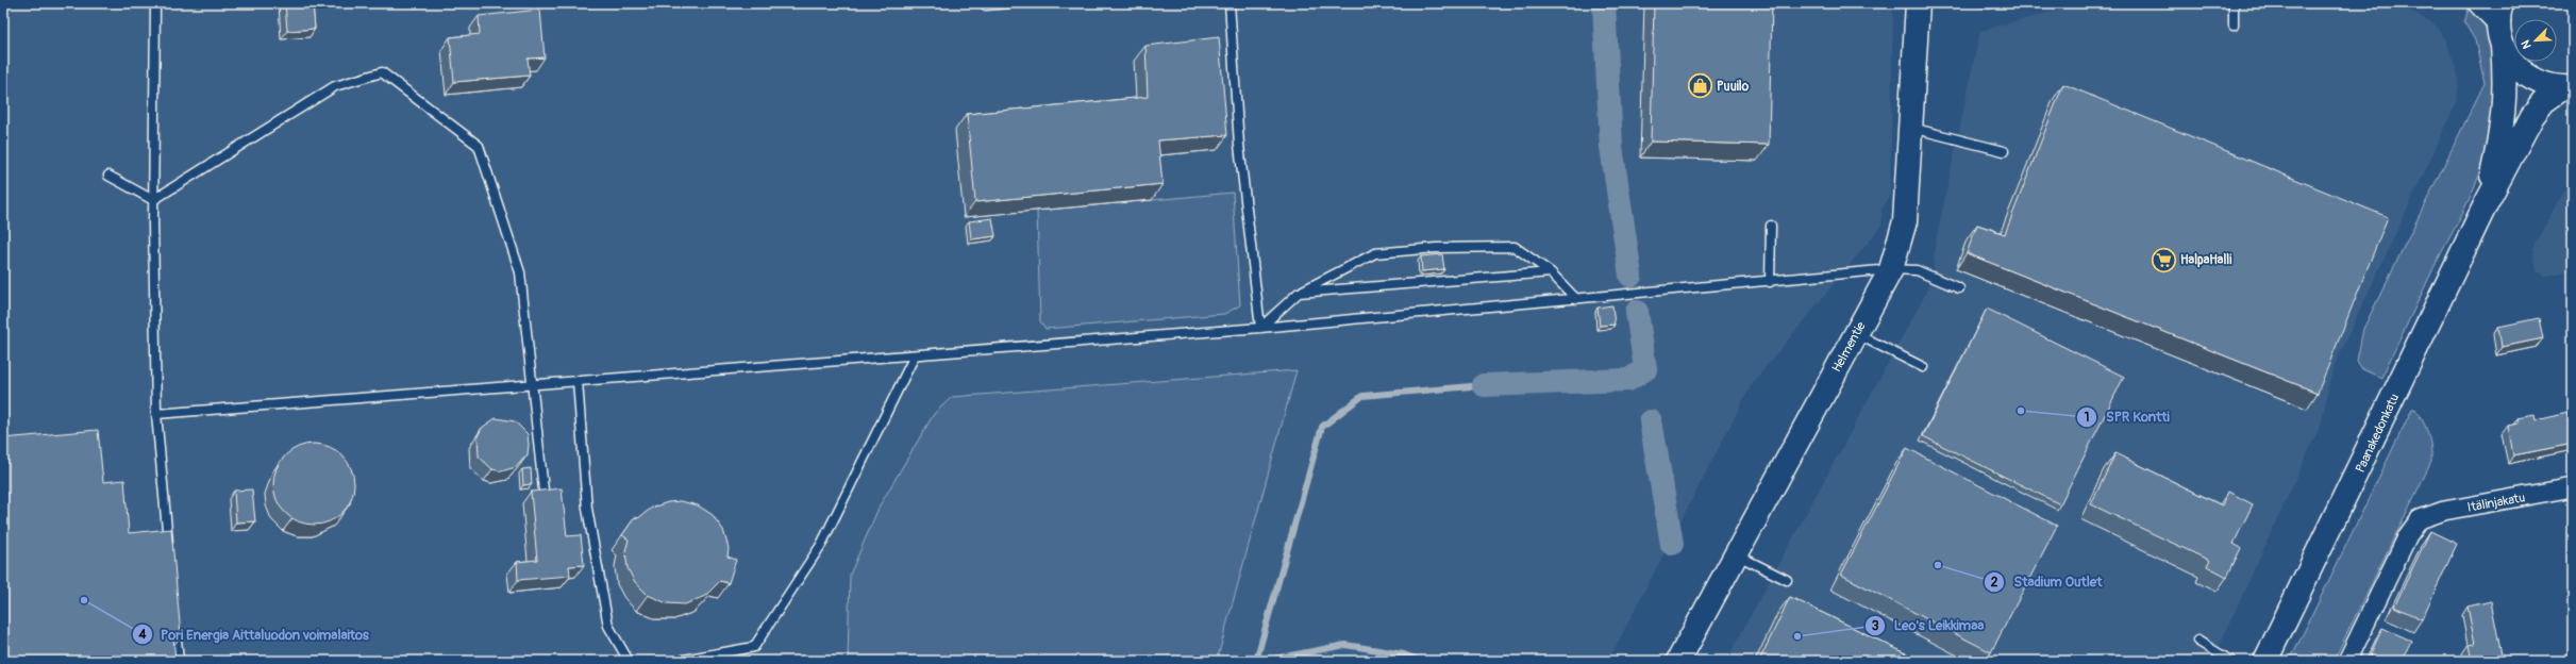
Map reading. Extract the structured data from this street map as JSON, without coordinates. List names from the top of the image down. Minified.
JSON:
{"streets":{"main road":["Helmentie","Paanakedonkatu"],"street":["Itälinjakatu"]},"places":{"shop":["Puuilo"],"supermarket":["HalpaHalli"],"other":["SPR Kontti","Stadium Outlet","Pori Energia Aittaluodon voimalaitos","Leo's Leikkimaa"]},"north":"bottom left"}
